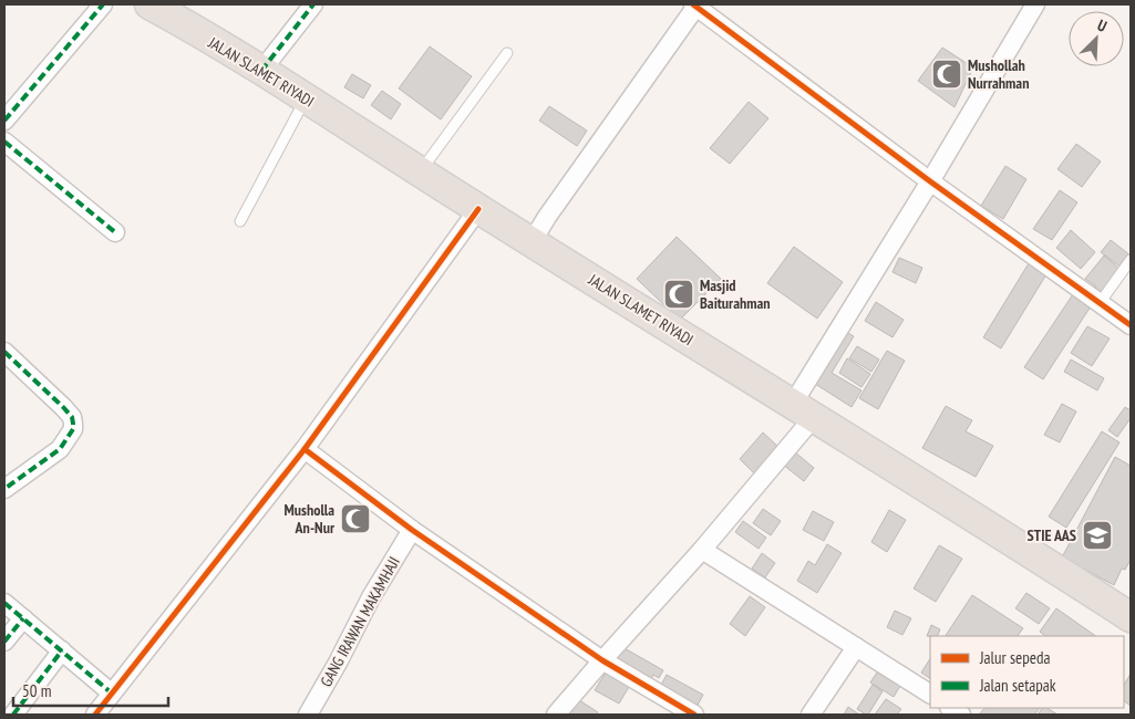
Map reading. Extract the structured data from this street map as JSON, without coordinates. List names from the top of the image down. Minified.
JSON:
{"streets":{"main road":["JALAN SLAMET RIYADI"],"street":["GANG IRAWAN MAKAMHAJI"]},"places":{"mosque":["Mushollah Nurrahman","Masjid Baiturahman","Musholla An-Nur"],"school or university":["STIE AAS"]},"legend":["Jalur sepeda","Jalan setapak"],"scale_bar":"50 m","north":"top right"}
